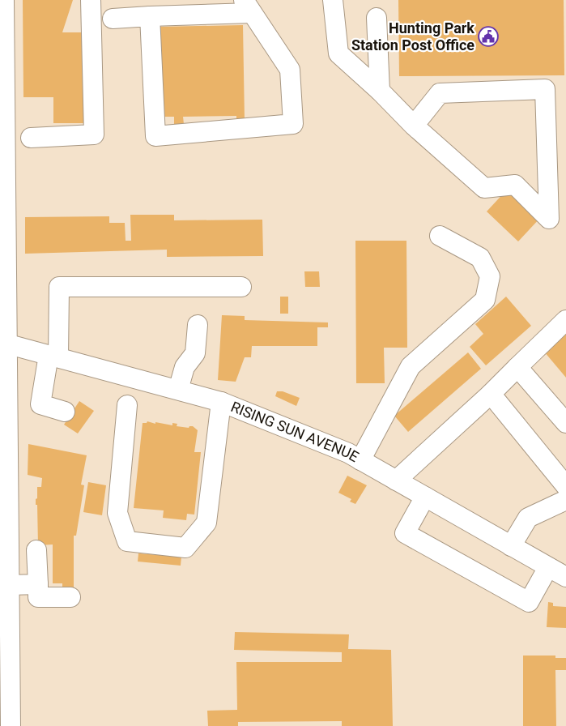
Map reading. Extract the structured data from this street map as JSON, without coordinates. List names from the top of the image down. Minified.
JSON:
{"streets":{"street":["RISING SUN AVENUE"]},"places":{"public building":["Hunting Park Station Post Office"]}}
